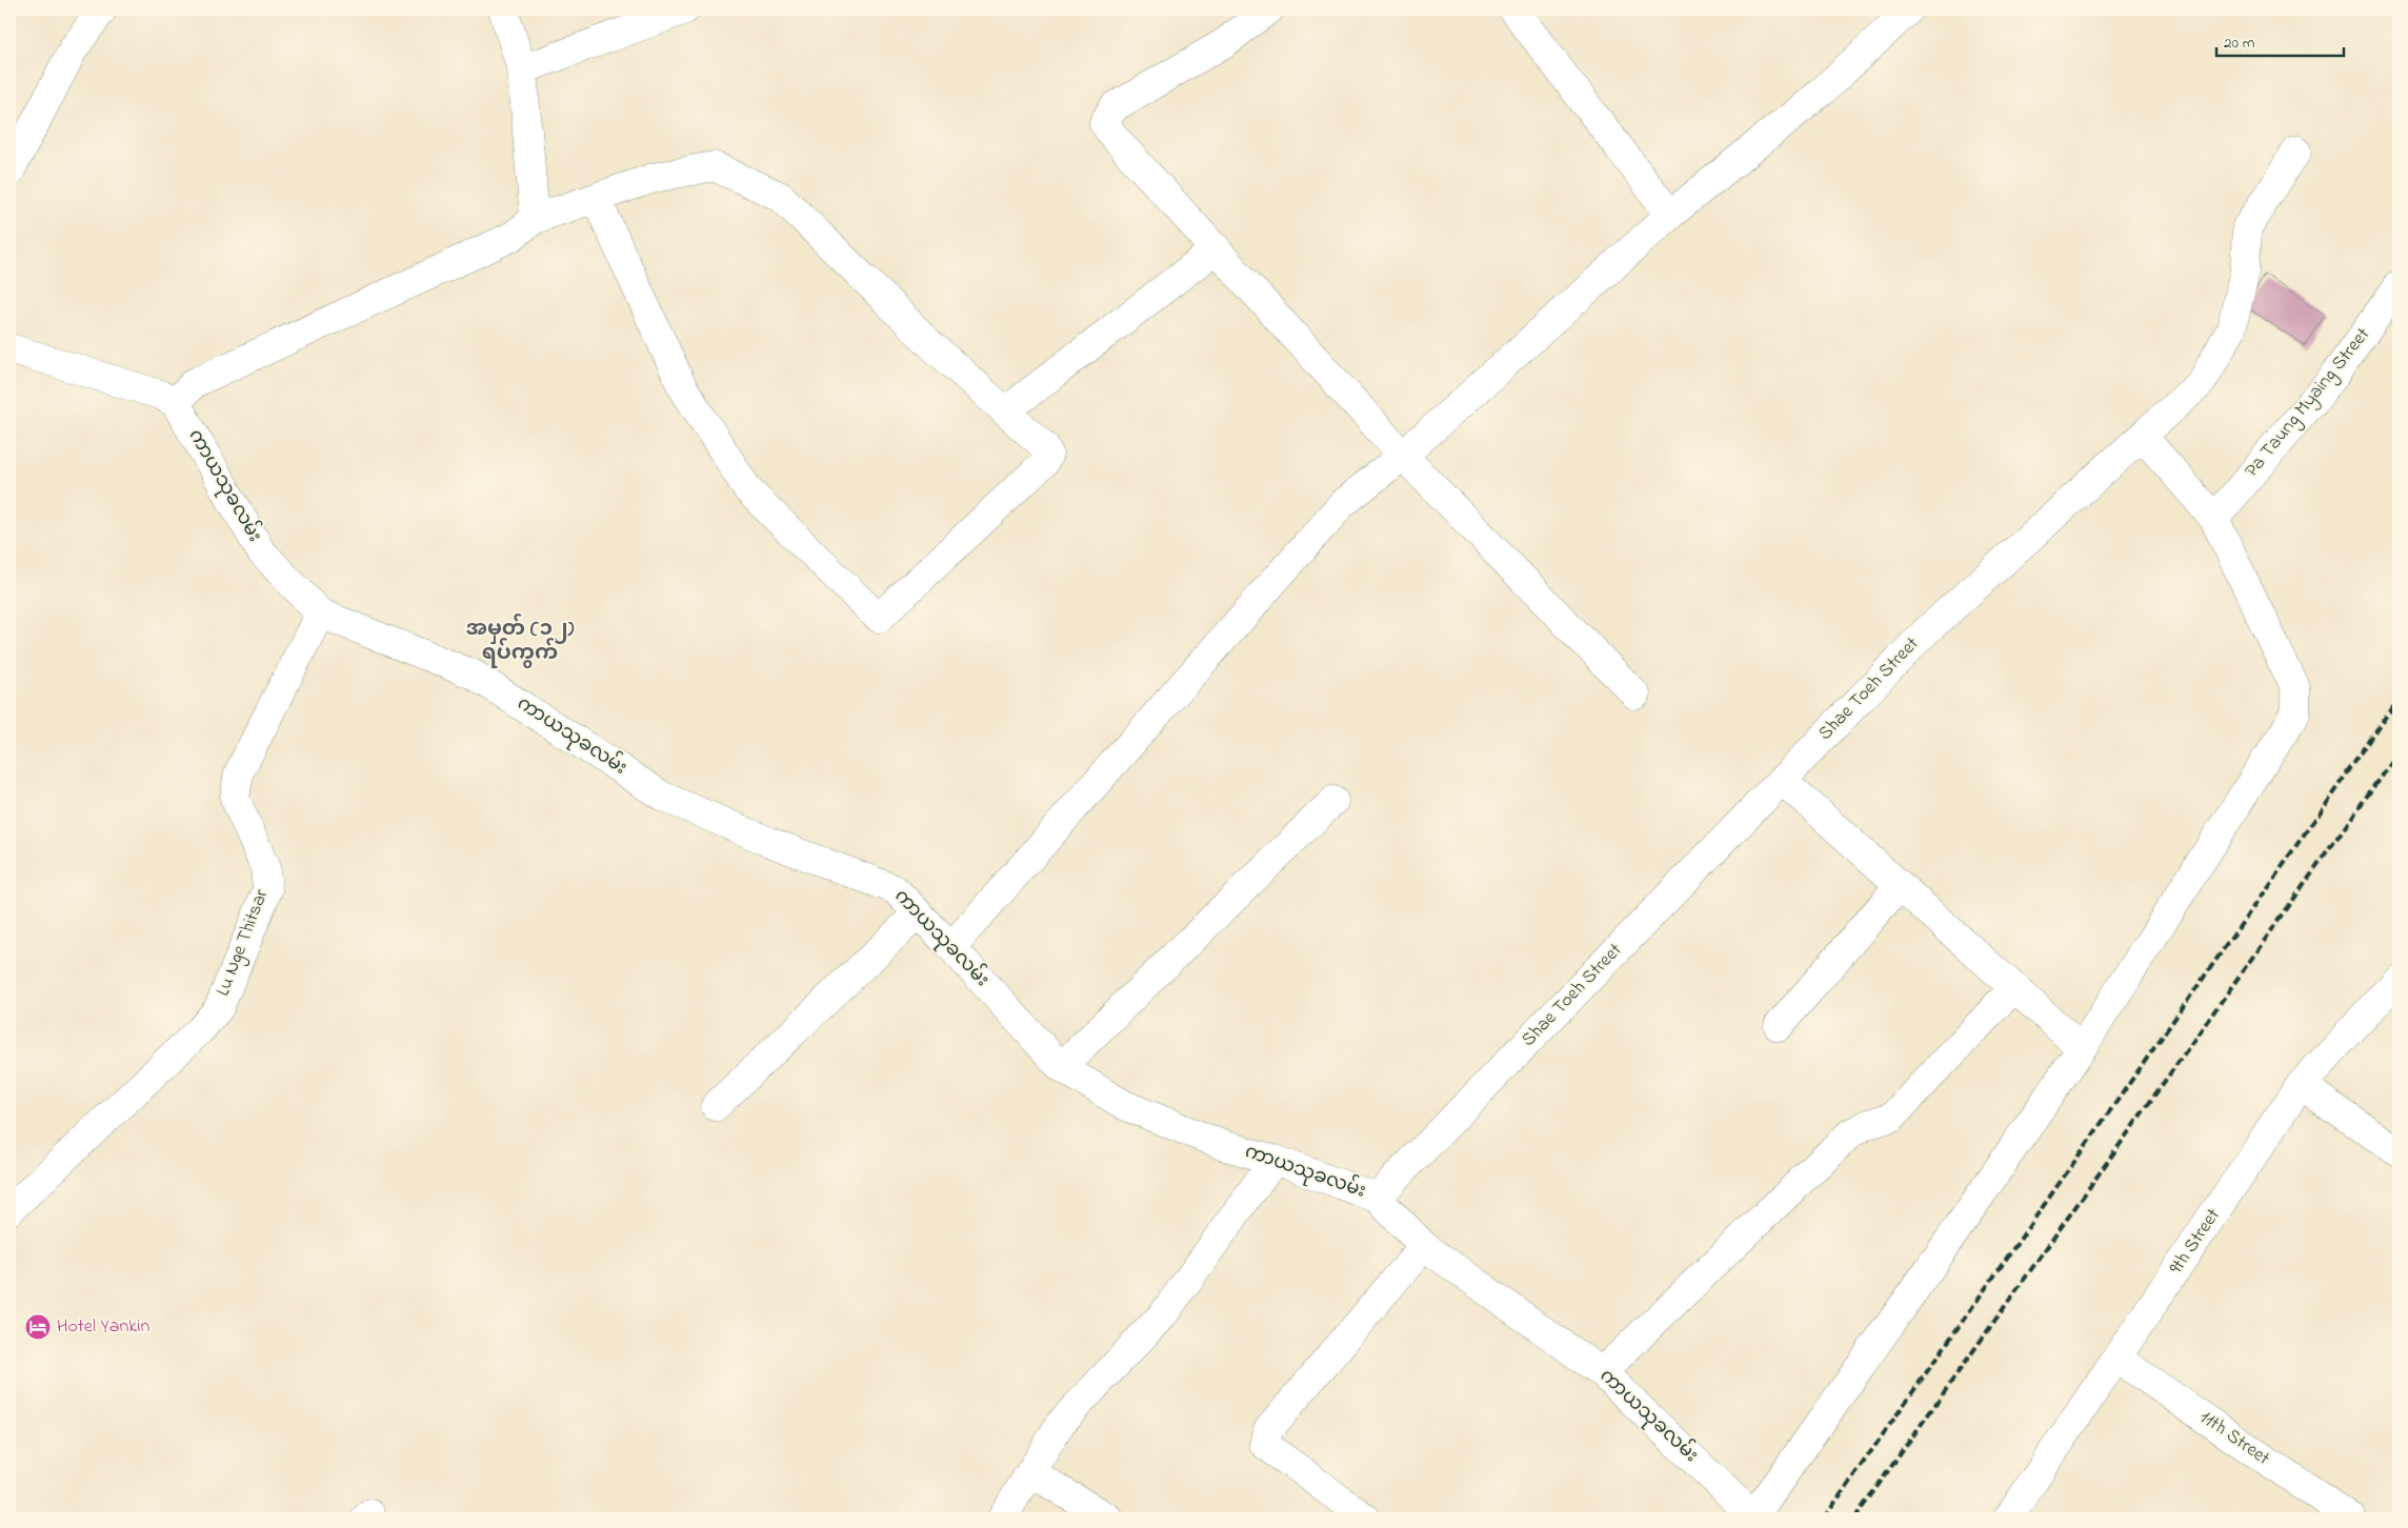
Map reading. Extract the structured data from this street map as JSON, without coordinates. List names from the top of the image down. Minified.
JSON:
{"streets":{"street":["Pa Taung Myaing Street","ကာယသုခလမ်း","Shae Toeh Street","Lu Nge Thitsar","9th Street","11th Street"]},"crossings":[["ကာယသုခလမ်း","Shae Toeh Street"],["ကာယသုခလမ်း","Lu Nge Thitsar"],["9th Street","11th Street"]],"districts":["အမှတ် (၁၂) ရပ်ကွက်"],"places":{"hotel":["Hotel Yankin"]},"scale_bar":"20 m"}
